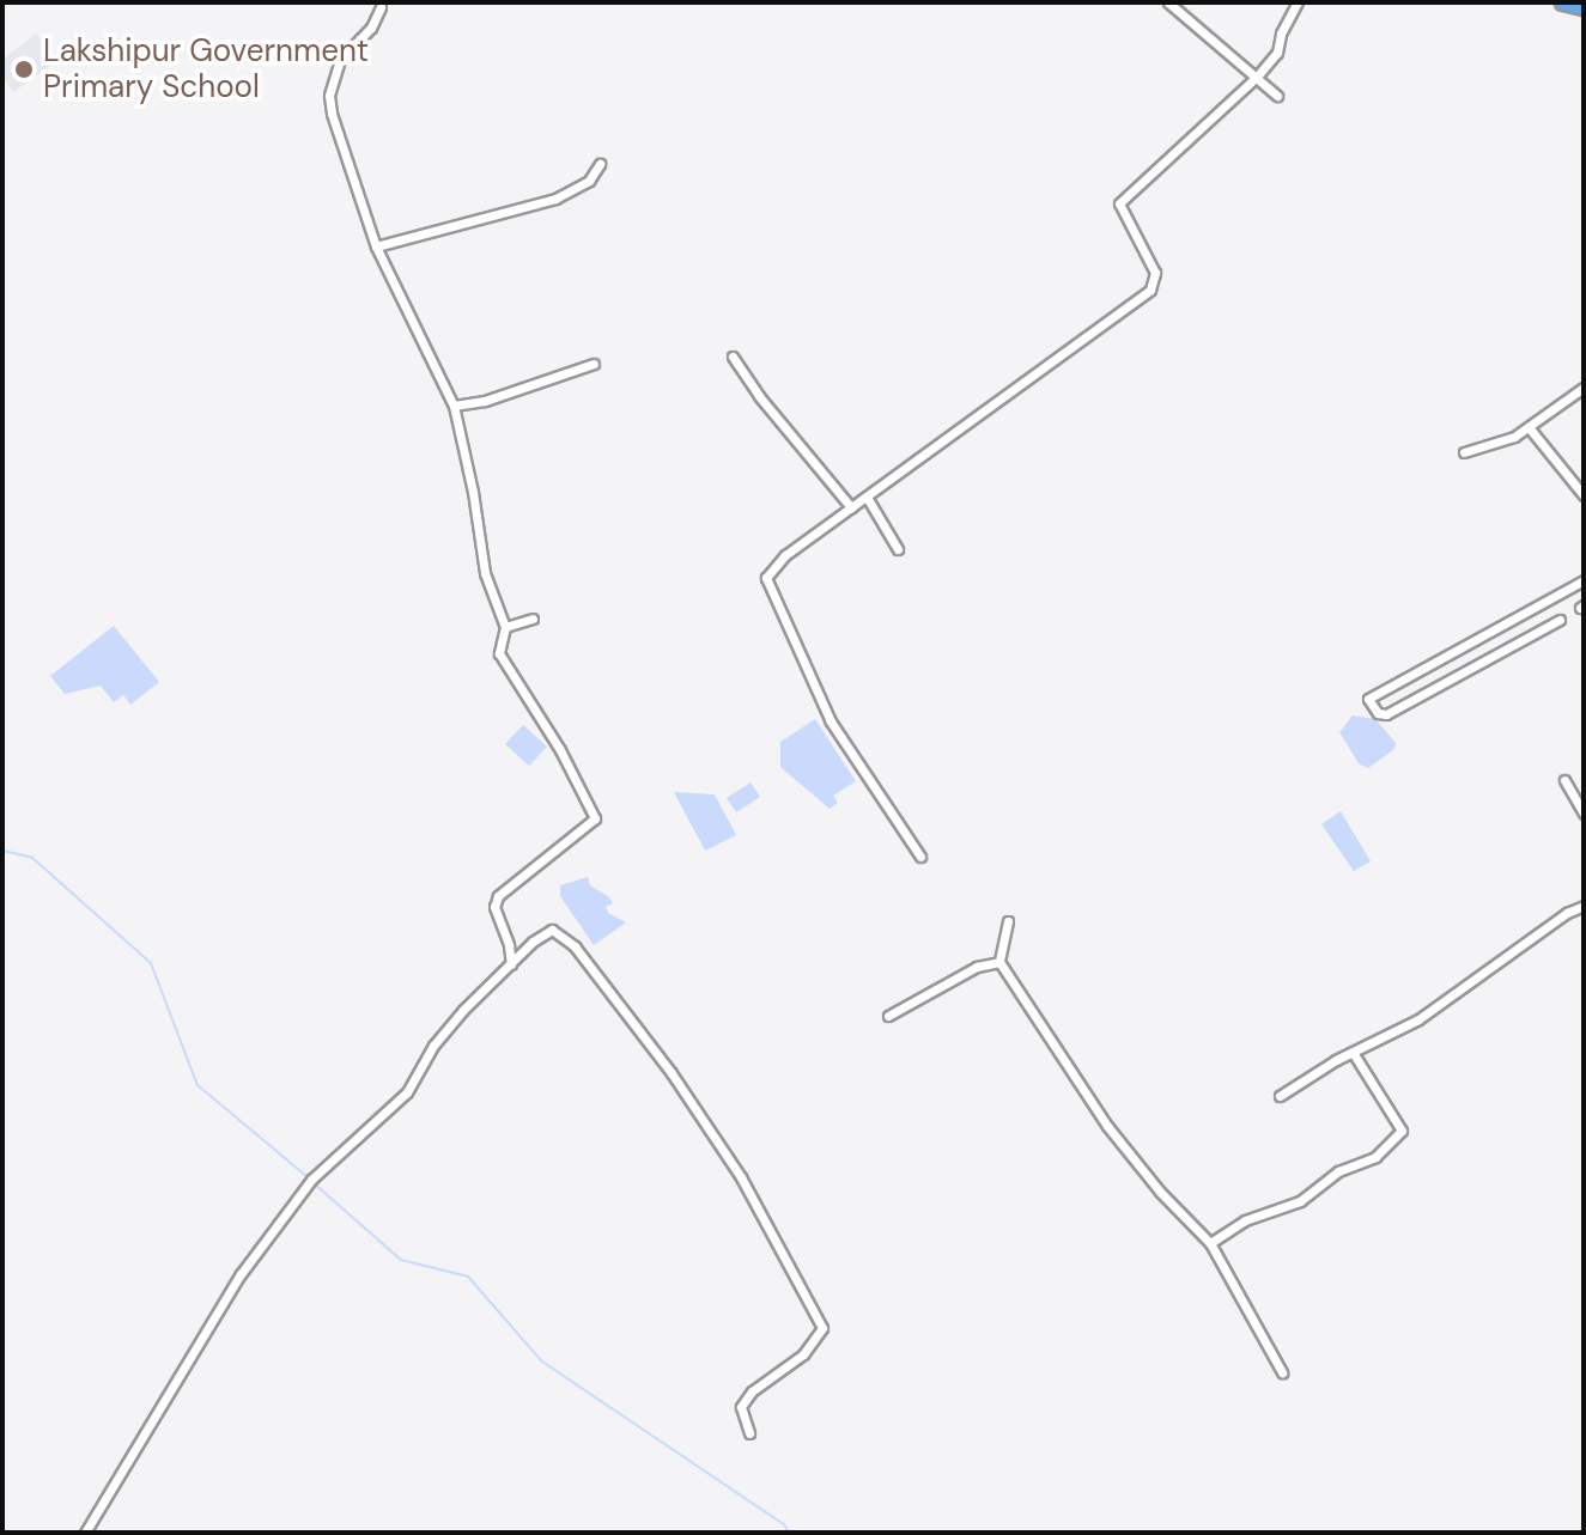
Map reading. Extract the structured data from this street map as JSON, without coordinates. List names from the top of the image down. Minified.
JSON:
{"places":["Lakshipur Government Primary School"]}
